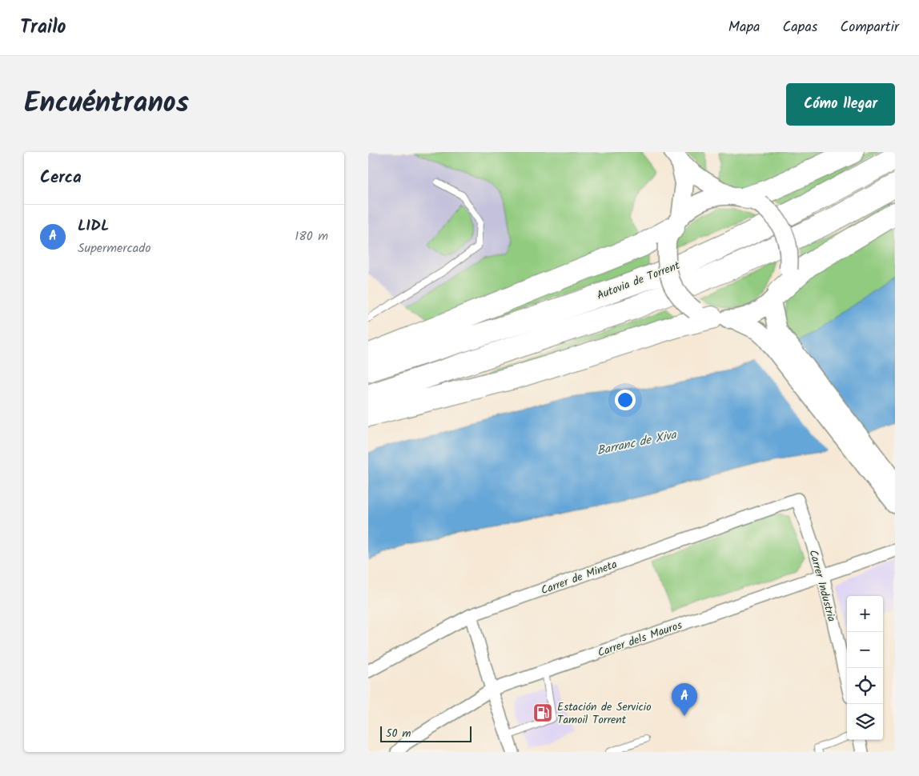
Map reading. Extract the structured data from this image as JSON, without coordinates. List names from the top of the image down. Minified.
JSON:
{"streets":{"highway":["Autovia de Torrent"],"street":["Carrer de Mineta","Carrer Industria","Carrer dels Mauros"]},"crossings":[["Carrer de Mineta","Carrer Industria"],["Carrer Industria","Carrer dels Mauros"]],"water":["Barranc de Xiva"],"places":{"fuel station":["Estación de Servicio Tamoil Torrent"]},"scale_bar":"50 m","page":{"header":"Trailo","nav":["Mapa","Capas","Compartir"],"title":"Encuéntranos","buttons":"Cómo llegar","heading":"Cerca","list":[{"mark":"A","name":"LIDL","note":"Supermercado","value":"180 m"}],"map_buttons":["+","−"],"pins":"A","scale":"50 m"}}
